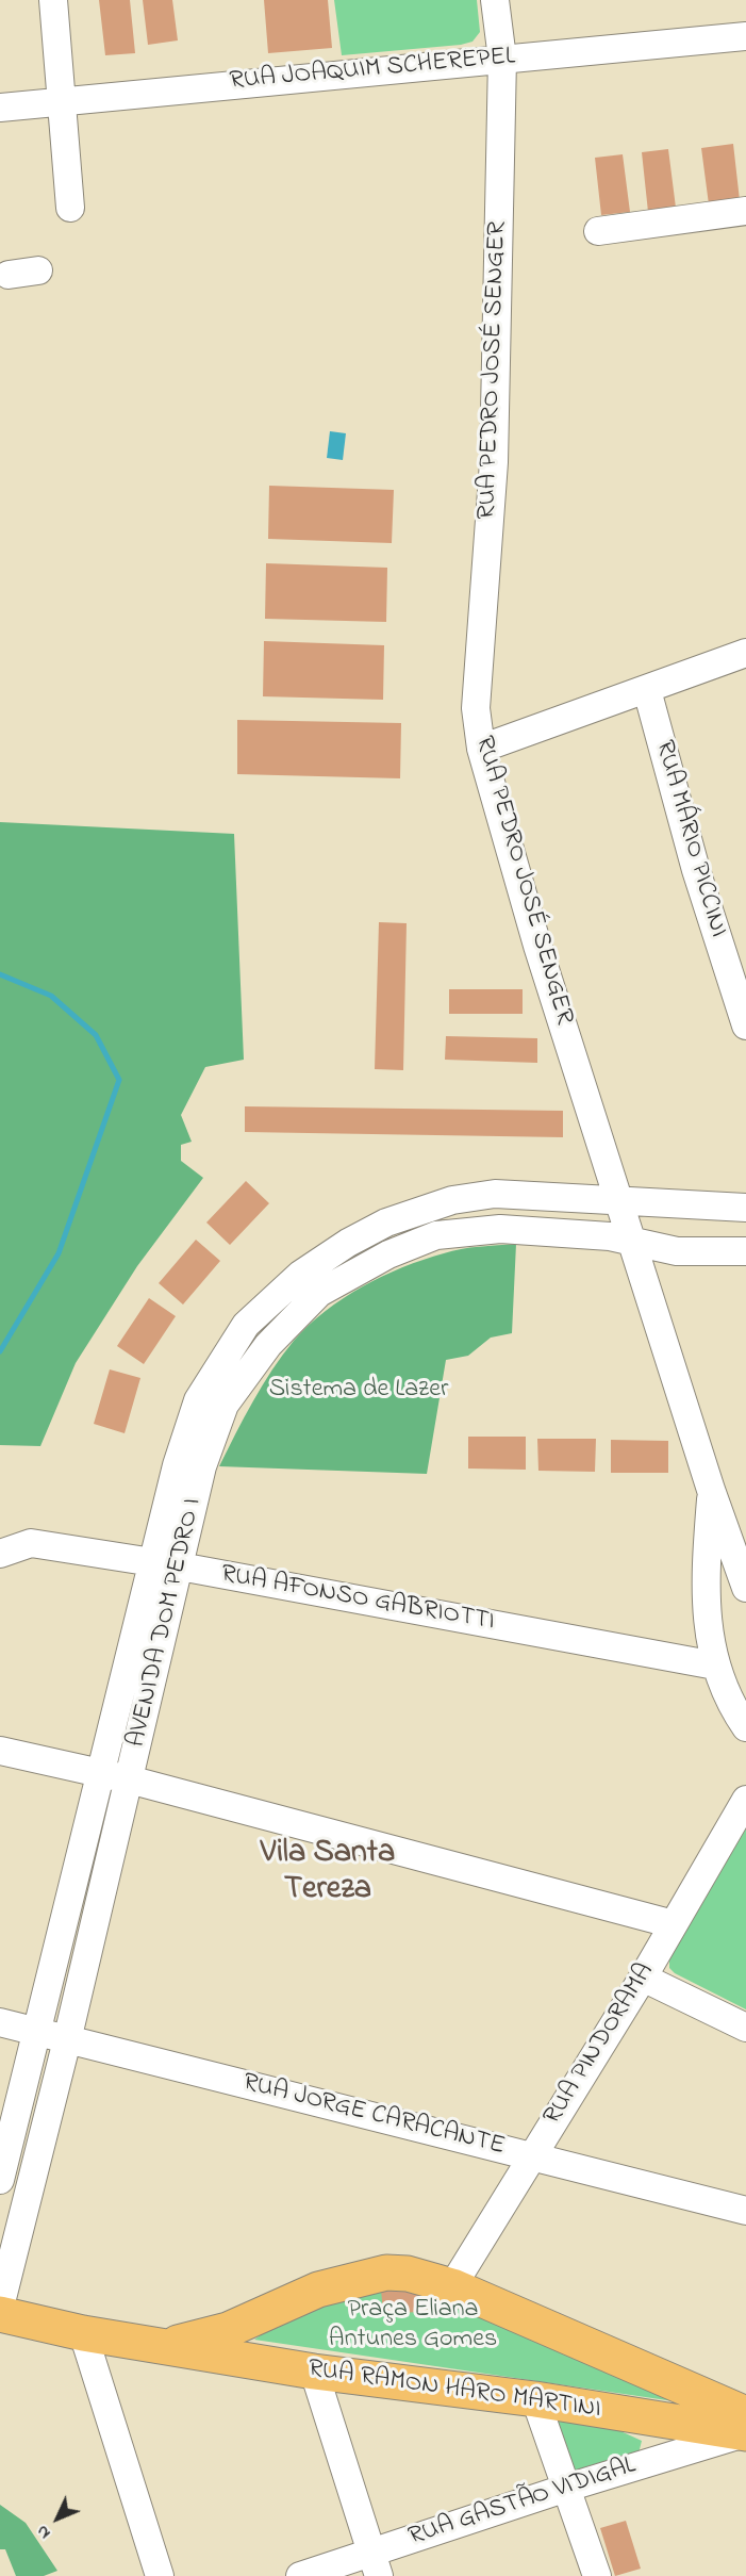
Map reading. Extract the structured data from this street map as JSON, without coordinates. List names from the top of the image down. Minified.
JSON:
{"streets":{"main road":["RUA RAMON HARO MARTINI"],"street":["RUA JOAQUIM SCHEREPEL","RUA PEDRO JOSÉ SENGER","RUA MÁRIO PICCINI","RUA AFONSO GABRIOTTI","AVENIDA DOM PEDRO I","RUA PINDORAMA","RUA JORGE CARACANTE","RUA GASTÃO VIDIGAL"]},"crossings":[["RUA JOAQUIM SCHEREPEL","RUA PEDRO JOSÉ SENGER"],["RUA PEDRO JOSÉ SENGER","RUA AFONSO GABRIOTTI"],["RUA PEDRO JOSÉ SENGER","AVENIDA DOM PEDRO I"],["RUA AFONSO GABRIOTTI","AVENIDA DOM PEDRO I"],["AVENIDA DOM PEDRO I","RUA JORGE CARACANTE"],["RUA PINDORAMA","RUA JORGE CARACANTE"],["RUA PINDORAMA","RUA RAMON HARO MARTINI"],["RUA RAMON HARO MARTINI","RUA GASTÃO VIDIGAL"]],"districts":["Vila Santa Tereza"],"parks":["Sistema de Lazer","Praça Eliana Antunes Gomes"],"north":"bottom left"}
